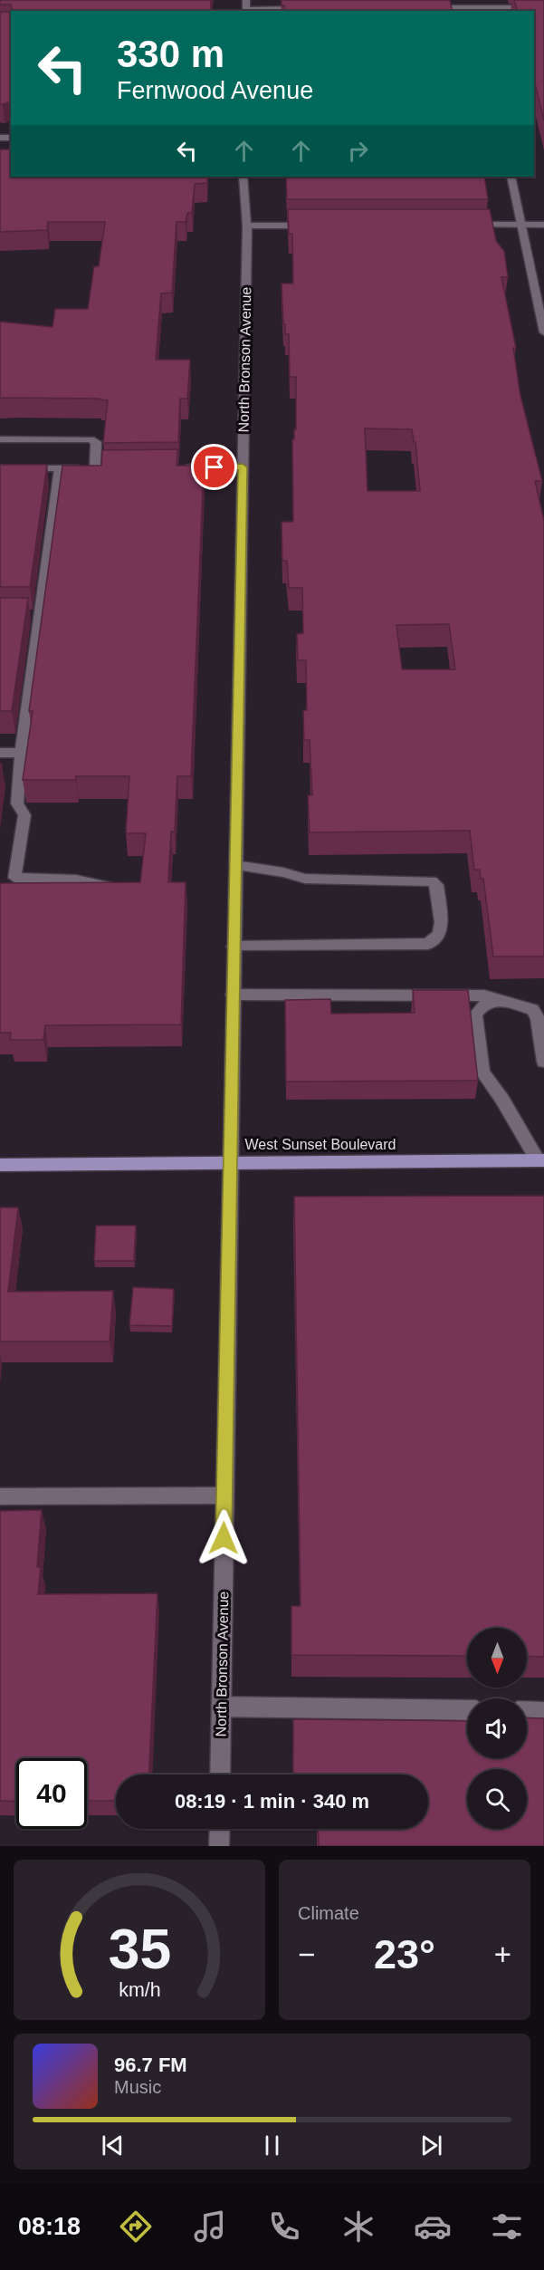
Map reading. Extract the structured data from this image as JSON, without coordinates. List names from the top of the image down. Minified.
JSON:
{"streets":{"main road":["West Sunset Boulevard"],"street":["North Bronson Avenue"]},"crossings":[["North Bronson Avenue","West Sunset Boulevard"]],"north":"bottom","page":{"turn":["330 m","Fernwood Avenue"],"limit":"40","trip":"08:19 · 1 min · 340 m","tile":"Climate","heat":["−","23°","+"],"song":["96.7 FM","Music"],"tabs":"08:18","gauge":["35","km/h"]}}
